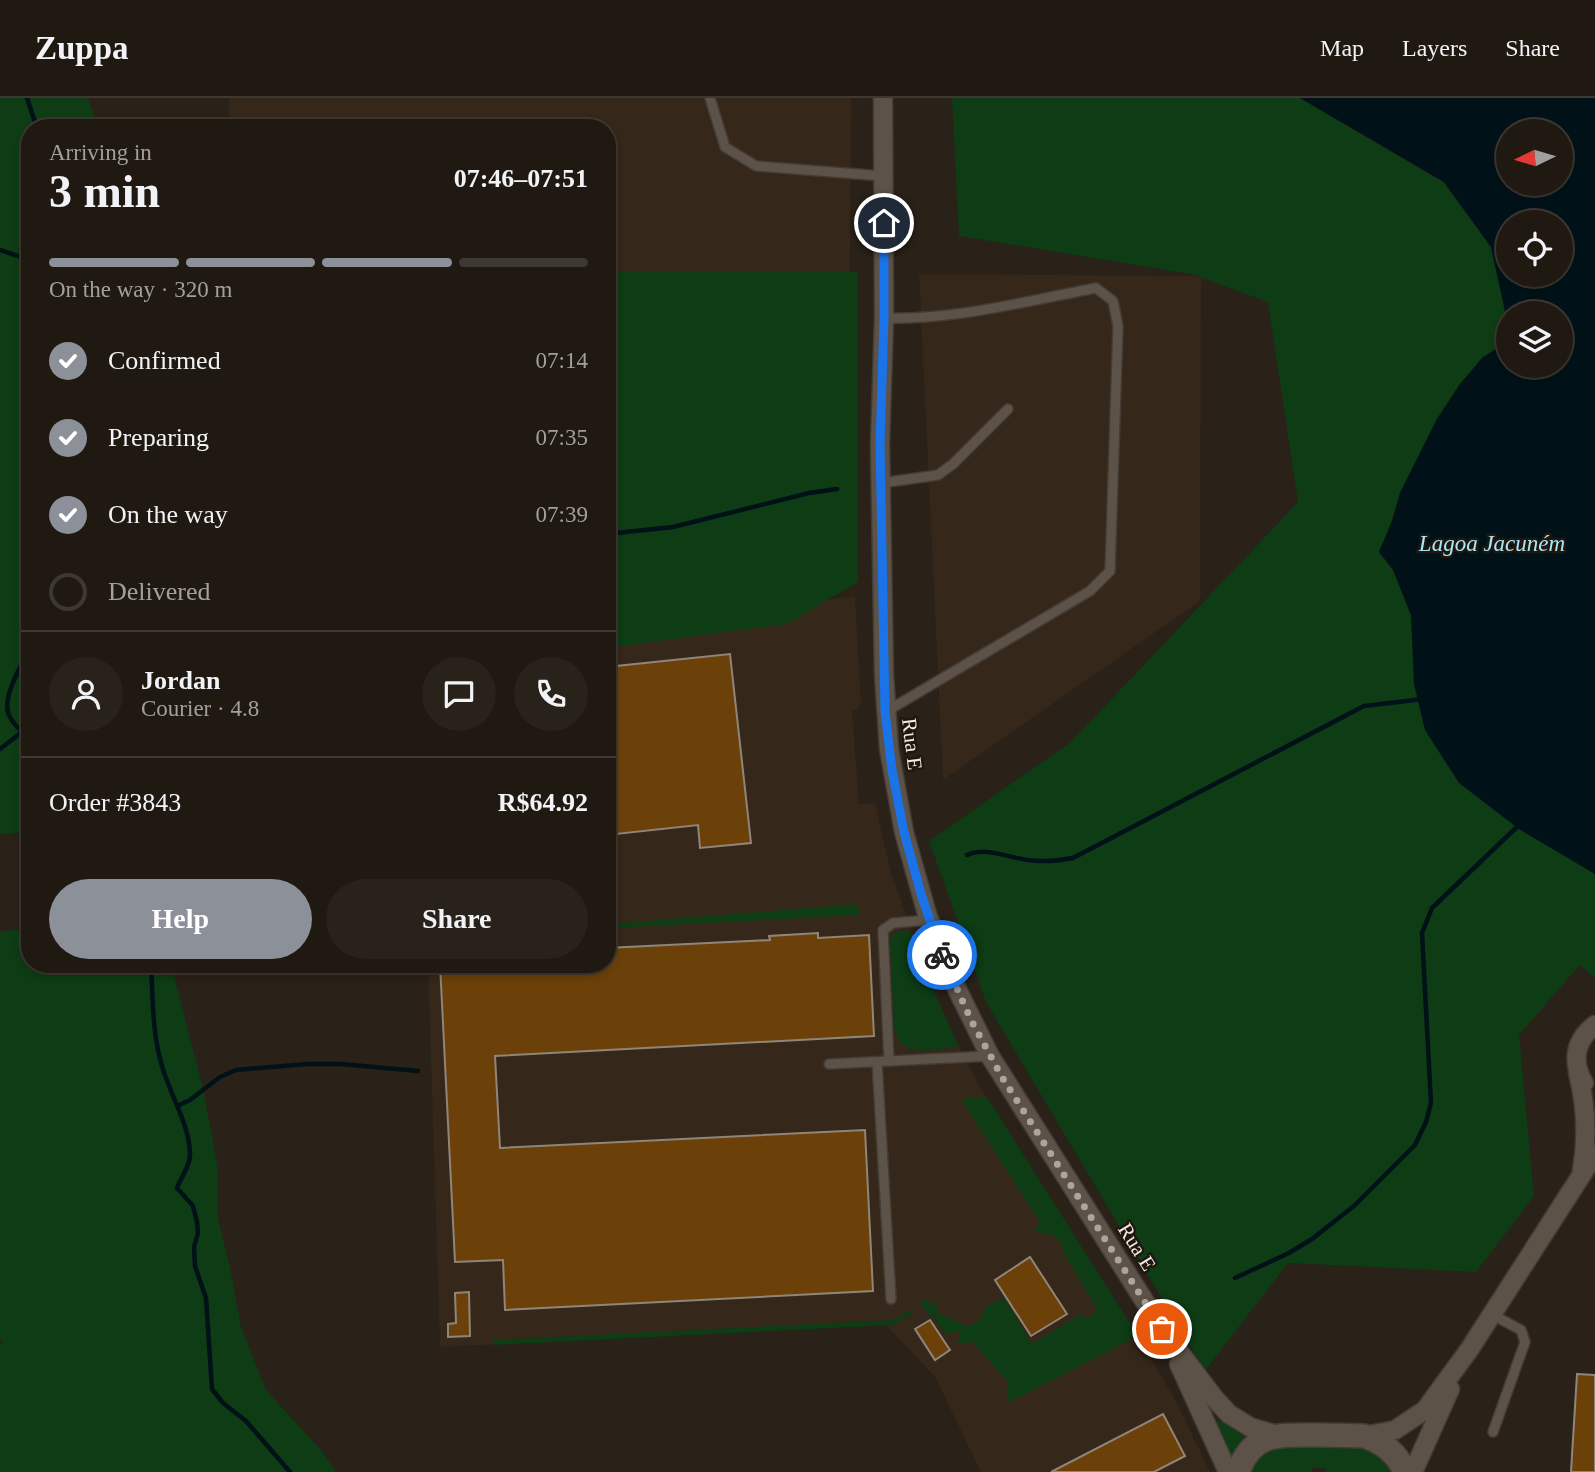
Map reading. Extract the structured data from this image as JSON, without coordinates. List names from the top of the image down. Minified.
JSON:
{"streets":{"street":["Rua E"]},"water":["Lagoa Jacuném"],"north":"left","page":{"header":"Zuppa","nav":["Map","Layers","Share"],"heading":["3 min","Arriving in","07:46–07:51"],"panel":["Jordan","Courier · 4.8","Order #3843","R$64.92"],"bar":"On the way · 320 m","list":[["Confirmed","07:14"],["Preparing","07:35"],["On the way","07:39"],"Delivered"],"buttons":["Help","Share"]}}
